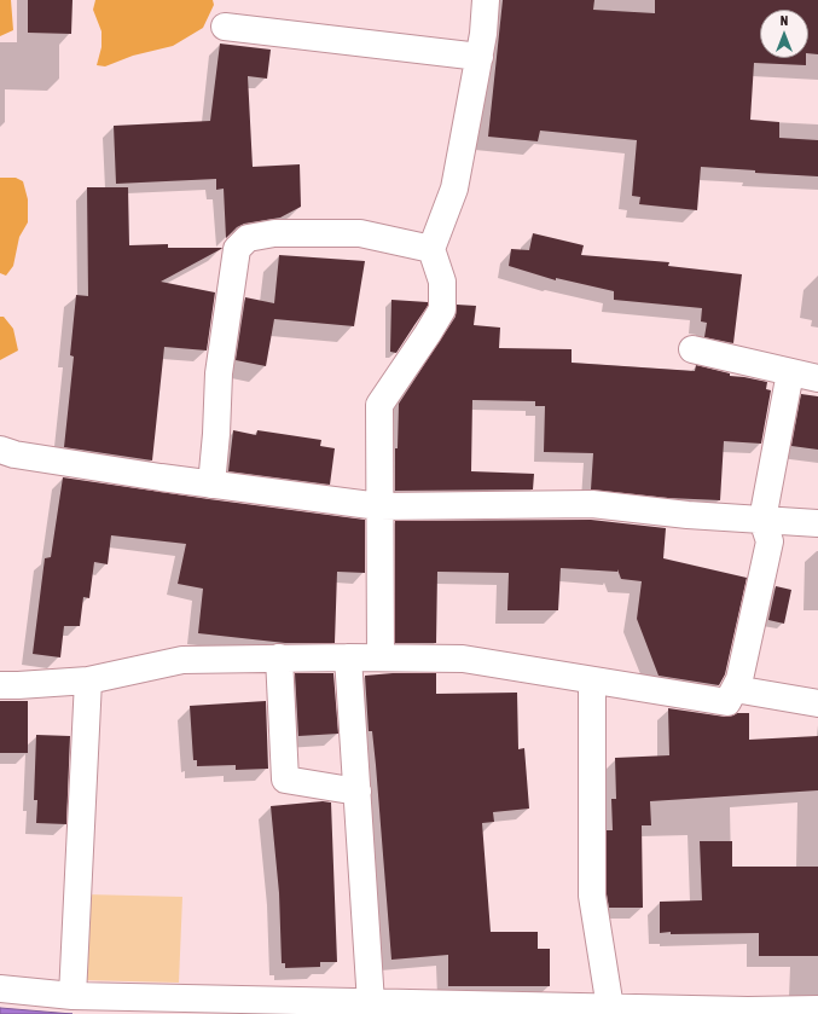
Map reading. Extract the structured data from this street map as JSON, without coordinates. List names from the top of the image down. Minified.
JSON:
{"north":"top"}
